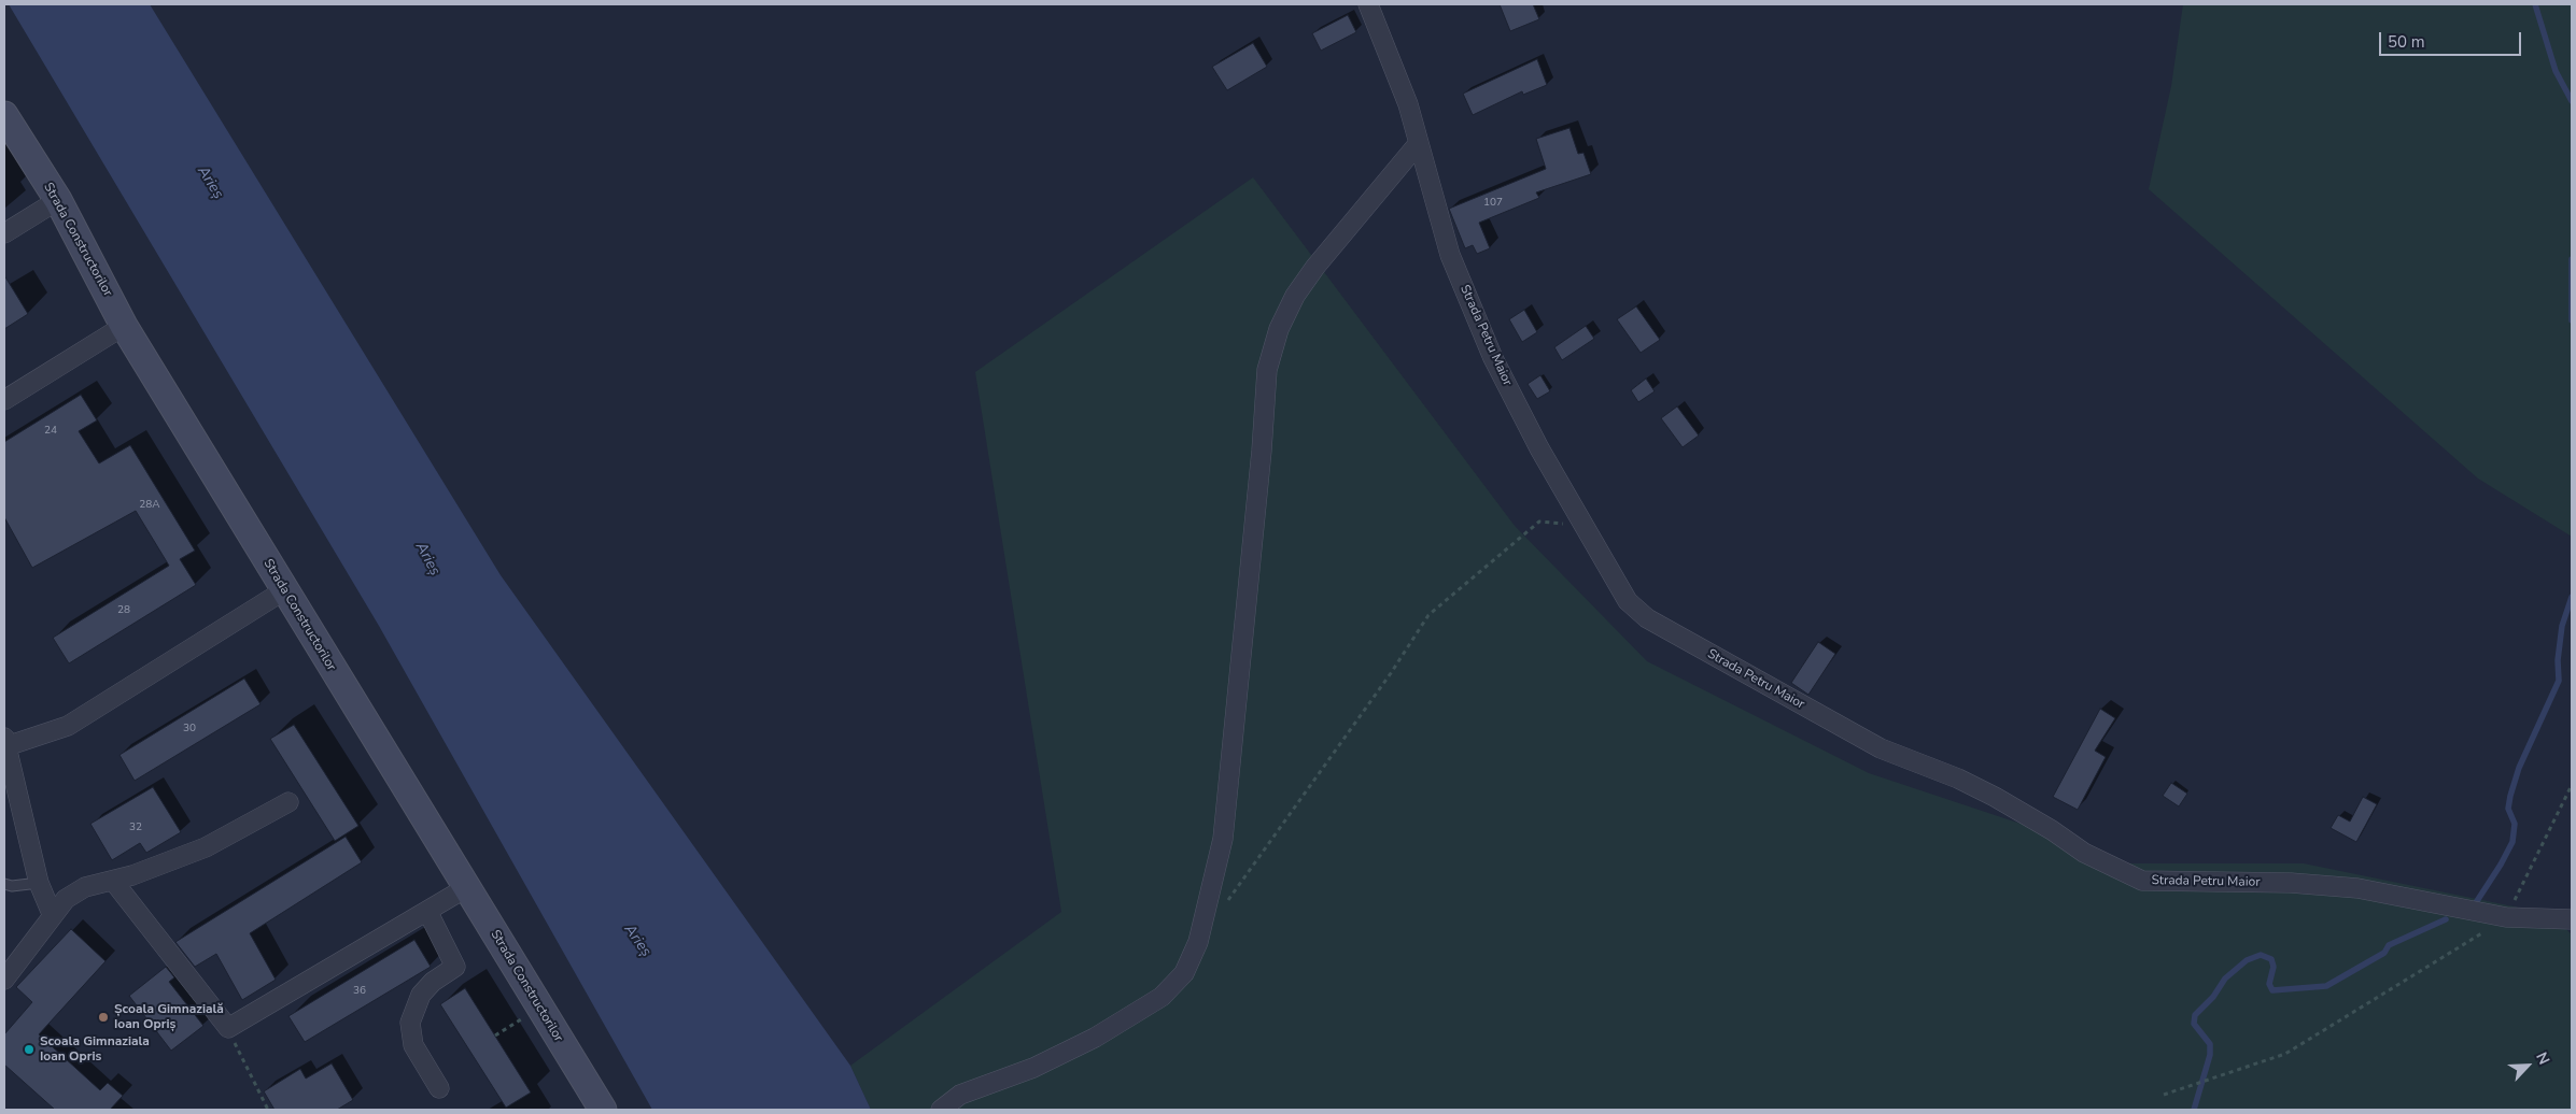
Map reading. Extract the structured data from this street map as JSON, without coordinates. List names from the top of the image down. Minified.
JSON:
{"streets":{"street":["Strada Constructorilor","Strada Petru Maior"]},"water":["Arieș"],"places":["Școala Gimnazială Ioan Opriș","Scoala Gimnaziala Ioan Opris"],"house_numbers":["107","24","28A","28","30","32","36"],"scale_bar":"50 m","north":"top right"}
